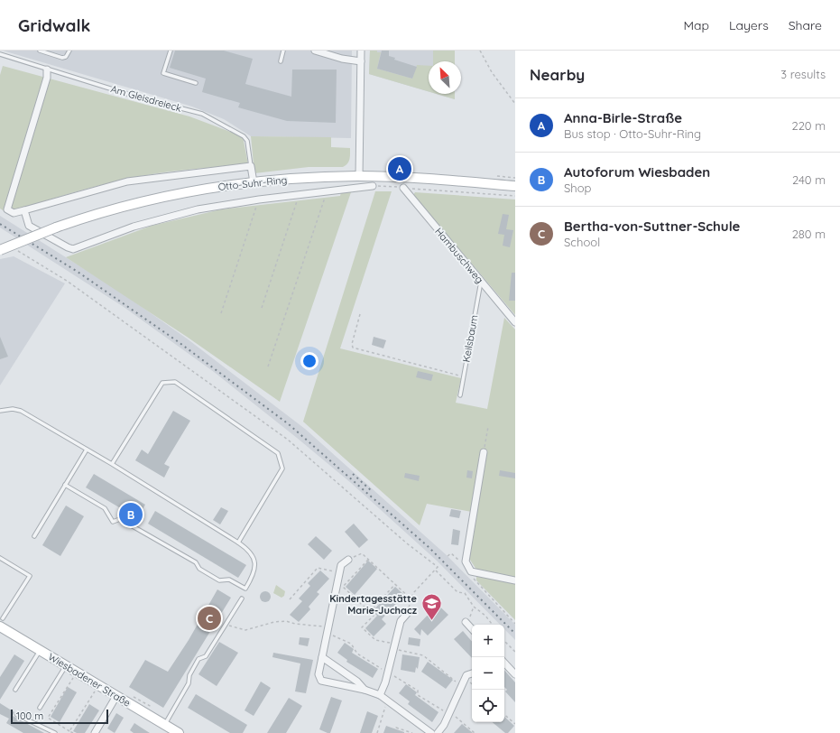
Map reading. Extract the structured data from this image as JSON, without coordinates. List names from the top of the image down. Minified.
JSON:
{"streets":{"street":["Am Gleisdreieck","Otto-Suhr-Ring","Hambuschweg","Wiesbadener Straße"],"lane":["Keilsbaum"]},"crossings":[["Am Gleisdreieck","Otto-Suhr-Ring"],["Hambuschweg","Keilsbaum"]],"places":{"school or university":["Kindertagesstätte Marie-Juchacz"]},"scale_bar":"100 m","north":"top left","page":{"header":"Gridwalk","nav":["Map","Layers","Share"],"heading":["Nearby","3 results"],"list":[{"mark":"A","name":"Anna-Birle-Straße","note":"Bus stop · Otto-Suhr-Ring","value":"220 m"},{"mark":"B","name":"Autoforum Wiesbaden","note":"Shop","value":"240 m"},{"mark":"C","name":"Bertha-von-Suttner-Schule","note":"School","value":"280 m"}],"pins":["A","B","C"],"map_buttons":["+","−"],"scale":"100 m"}}
